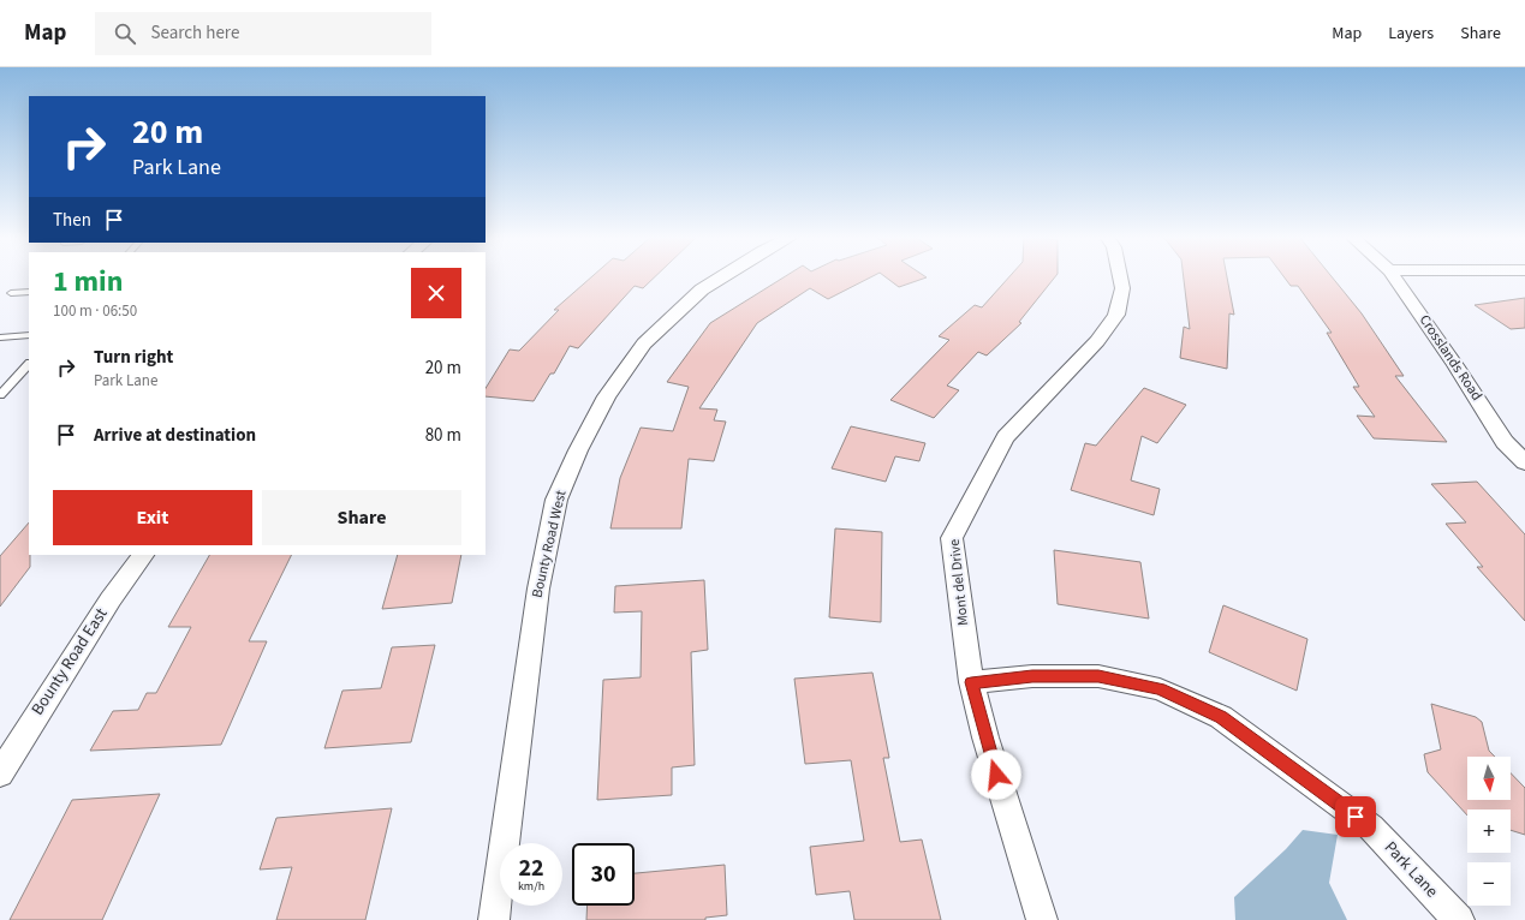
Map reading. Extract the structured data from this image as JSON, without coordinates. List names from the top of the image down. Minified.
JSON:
{"streets":{"street":["Crosslands Road","Bounty Road West","Mont del Drive","Bounty Road East","Park Lane"]},"crossings":[["Mont del Drive","Park Lane"]],"north":"bottom","page":{"header":"Map","search":"Search here","nav":["Map","Layers","Share"],"turn":["20 m","Park Lane"],"then":"Then","heading":["1 min","100 m · 06:50"],"list":[{"name":"Turn right","note":"Park Lane","value":"20 m"},{"name":"Arrive at destination","value":"80 m"}],"buttons":["Exit","Share"],"map_buttons":["+","−"],"speed":"22 km/h","limit":"30"}}
